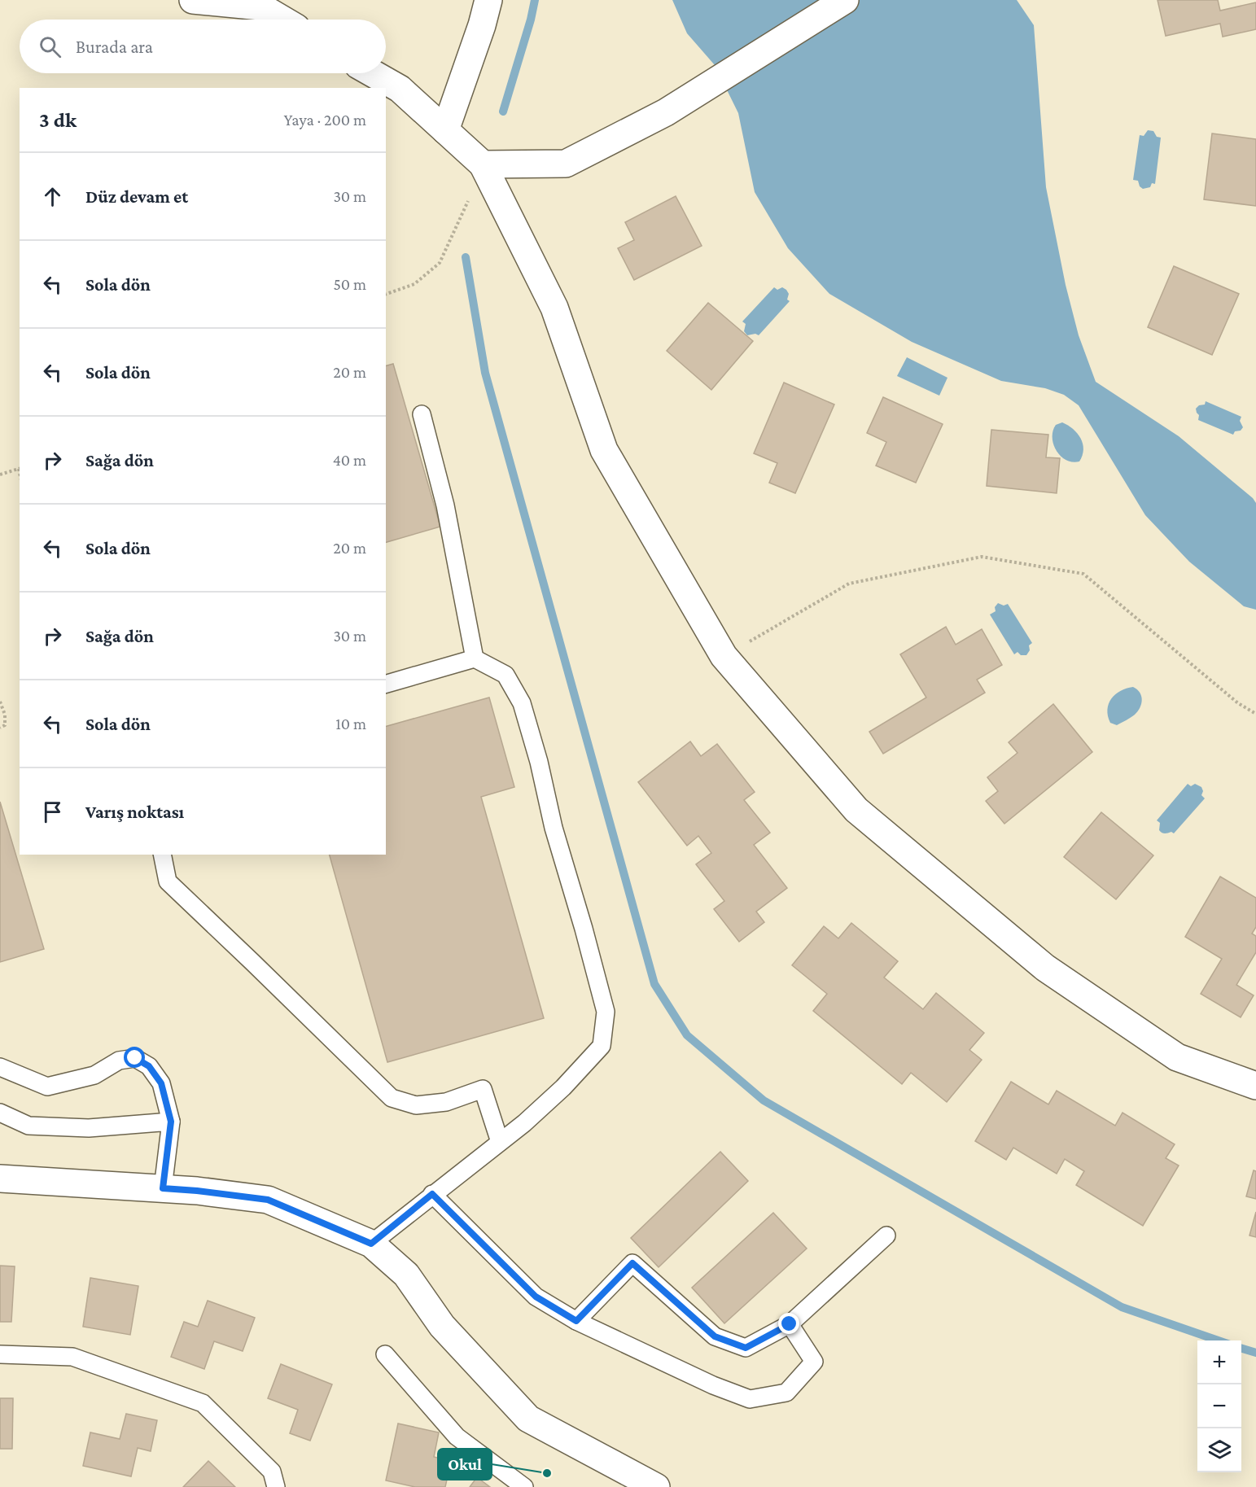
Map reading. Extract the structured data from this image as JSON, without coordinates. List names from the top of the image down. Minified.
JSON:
{"places":["Okul"],"page":{"search":"Burada ara","heading":["3 dk","Yaya · 200 m"],"list":[["Düz devam et","30 m"],["Sola dön","50 m"],["Sola dön","20 m"],["Sağa dön","40 m"],["Sola dön","20 m"],["Sağa dön","30 m"],["Sola dön","10 m"],"Varış noktası"],"map_buttons":["+","−"]}}
